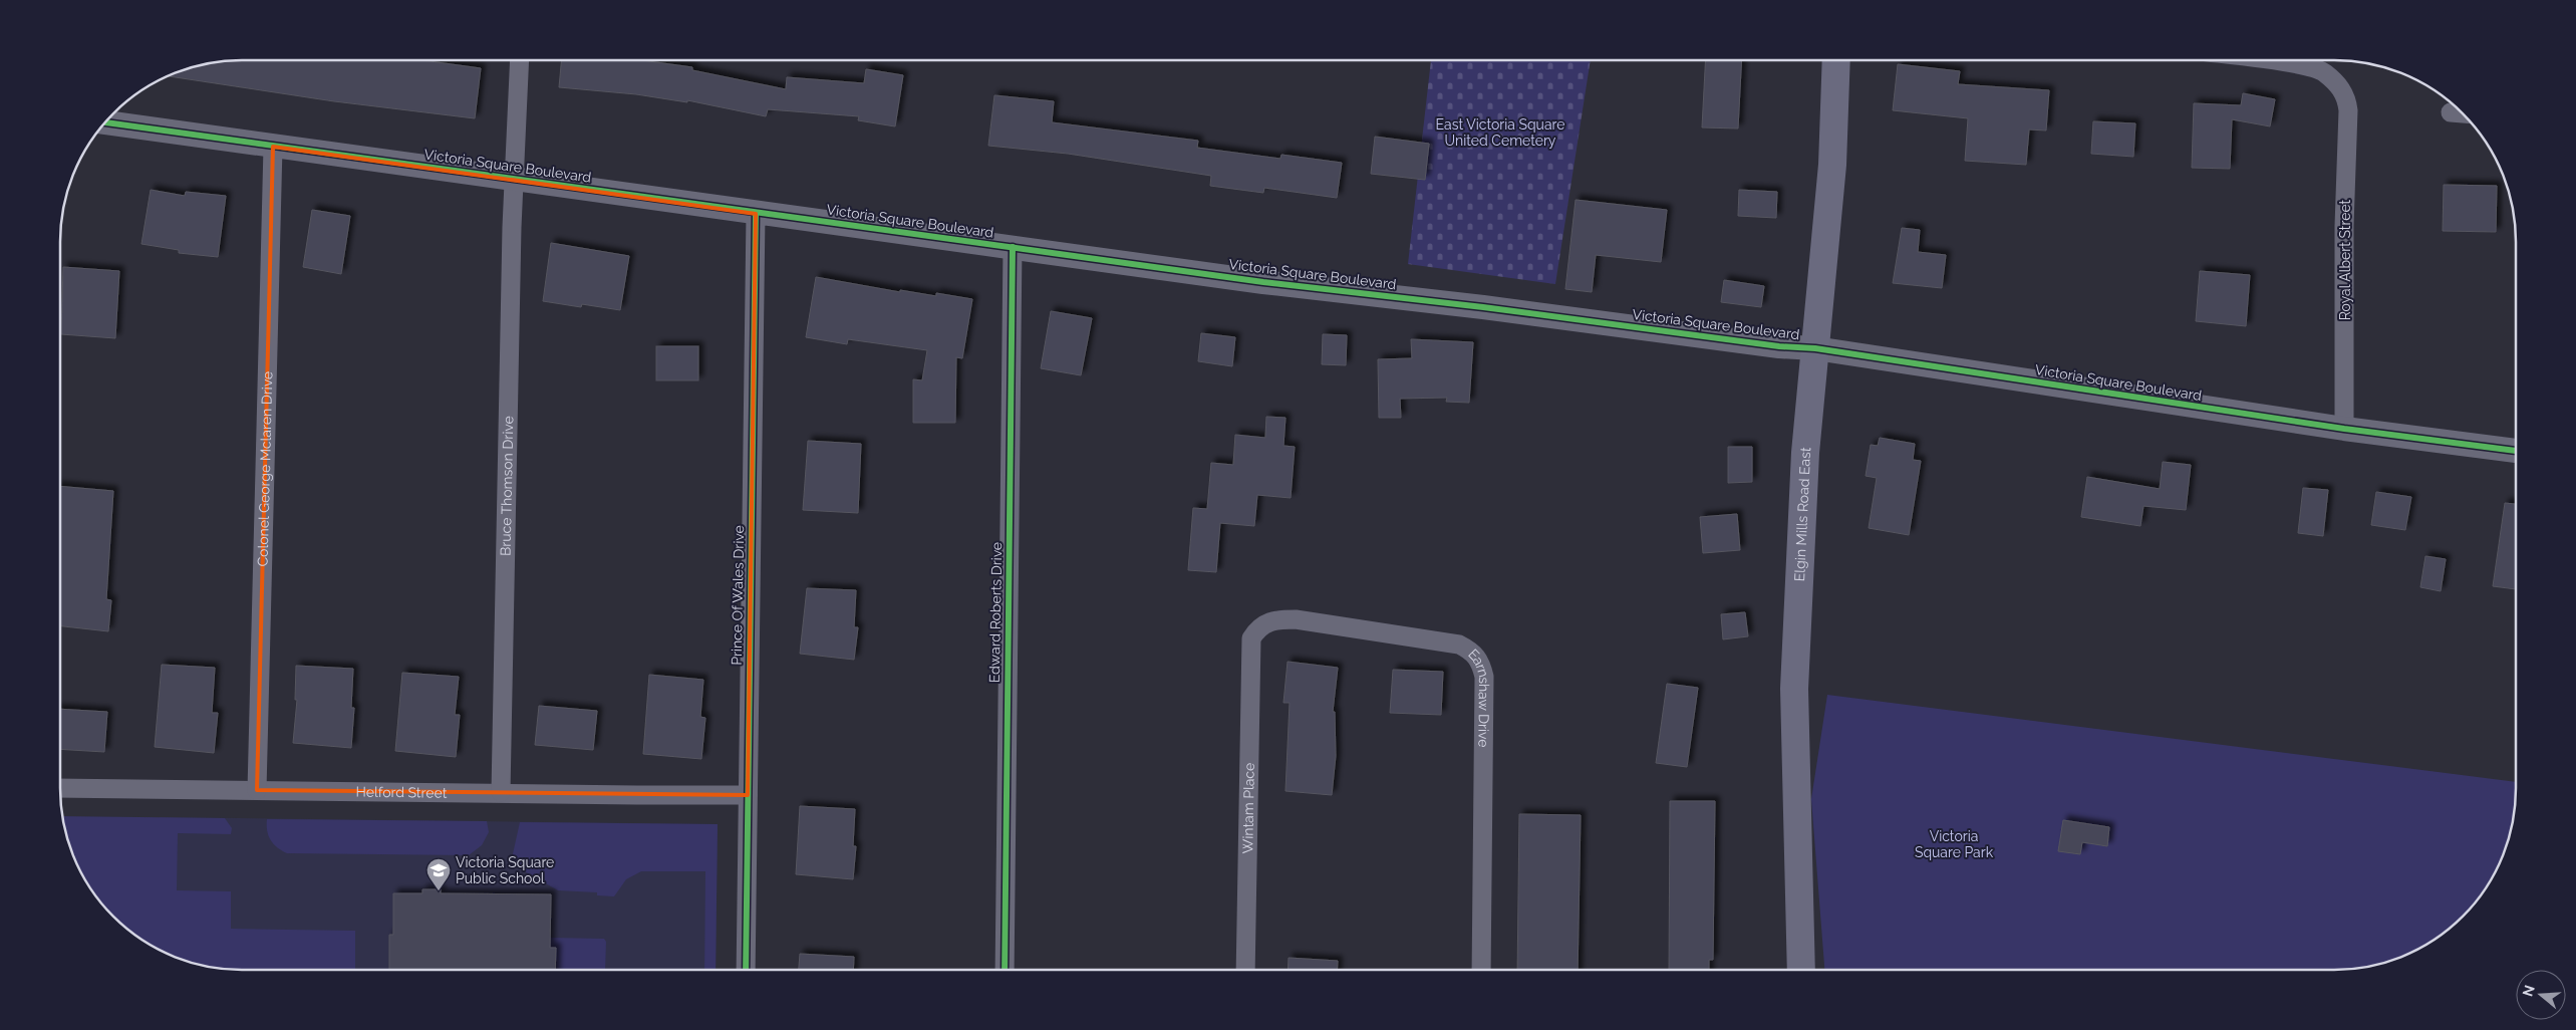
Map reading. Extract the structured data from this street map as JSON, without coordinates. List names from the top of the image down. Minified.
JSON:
{"streets":{"main road":["Elgin Mills Road East"],"street":["Victoria Square Boulevard","Royal Albert Street","Colonel George Mclaren Drive","Bruce Thomson Drive","Prince Of Wales Drive","Edward Roberts Drive","Earnshaw Drive","Helford Street","Wintam Place"]},"crossings":[["Victoria Square Boulevard","Royal Albert Street"],["Victoria Square Boulevard","Colonel George Mclaren Drive"],["Victoria Square Boulevard","Bruce Thomson Drive"],["Victoria Square Boulevard","Elgin Mills Road East"],["Victoria Square Boulevard","Prince Of Wales Drive"],["Victoria Square Boulevard","Edward Roberts Drive"],["Colonel George Mclaren Drive","Helford Street"],["Bruce Thomson Drive","Helford Street"],["Prince Of Wales Drive","Helford Street"],["Earnshaw Drive","Wintam Place"]],"parks":["East Victoria Square United Cemetery","Victoria Square Park"],"places":{"school or university":["Victoria Square Public School"]},"north":"left"}
